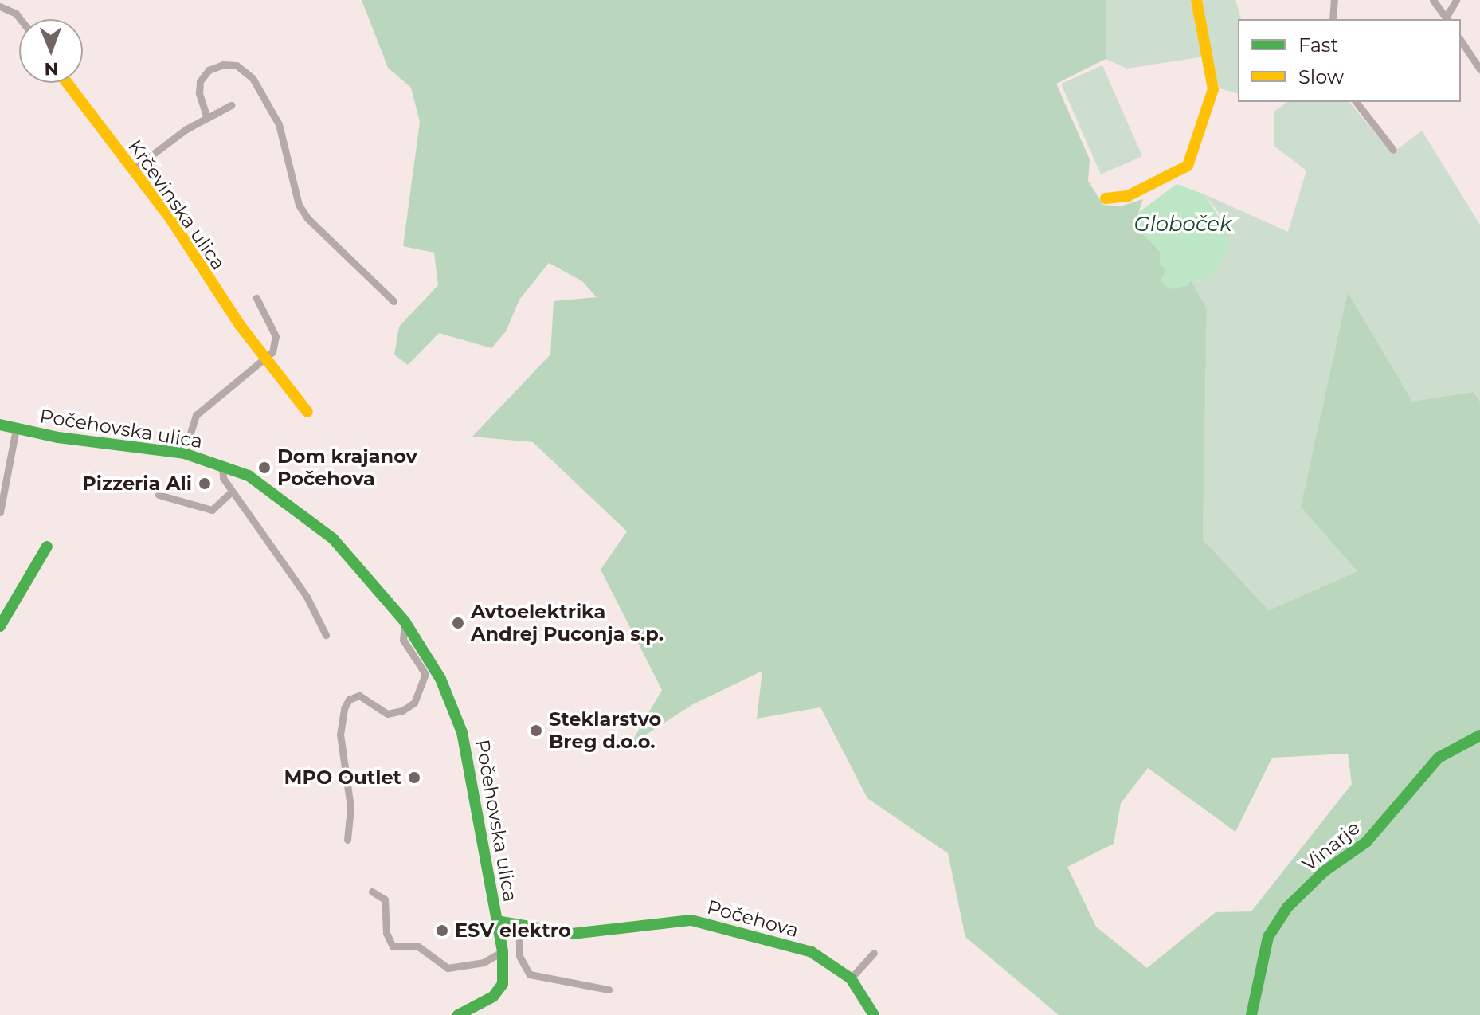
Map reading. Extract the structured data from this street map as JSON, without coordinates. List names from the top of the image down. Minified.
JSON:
{"streets":{"street":["Krčevinska ulica","Počehovska ulica","Vinarje","Počehova"]},"crossings":[["Počehovska ulica","Počehova"]],"water":["Globoček"],"places":["Dom krajanov Počehova","Pizzeria Ali","Avtoelektrika Andrej Puconja s.p.","Steklarstvo Breg d.o.o.","MPO Outlet","ESV elektro"],"legend":["Fast","Slow"],"north":"bottom"}
